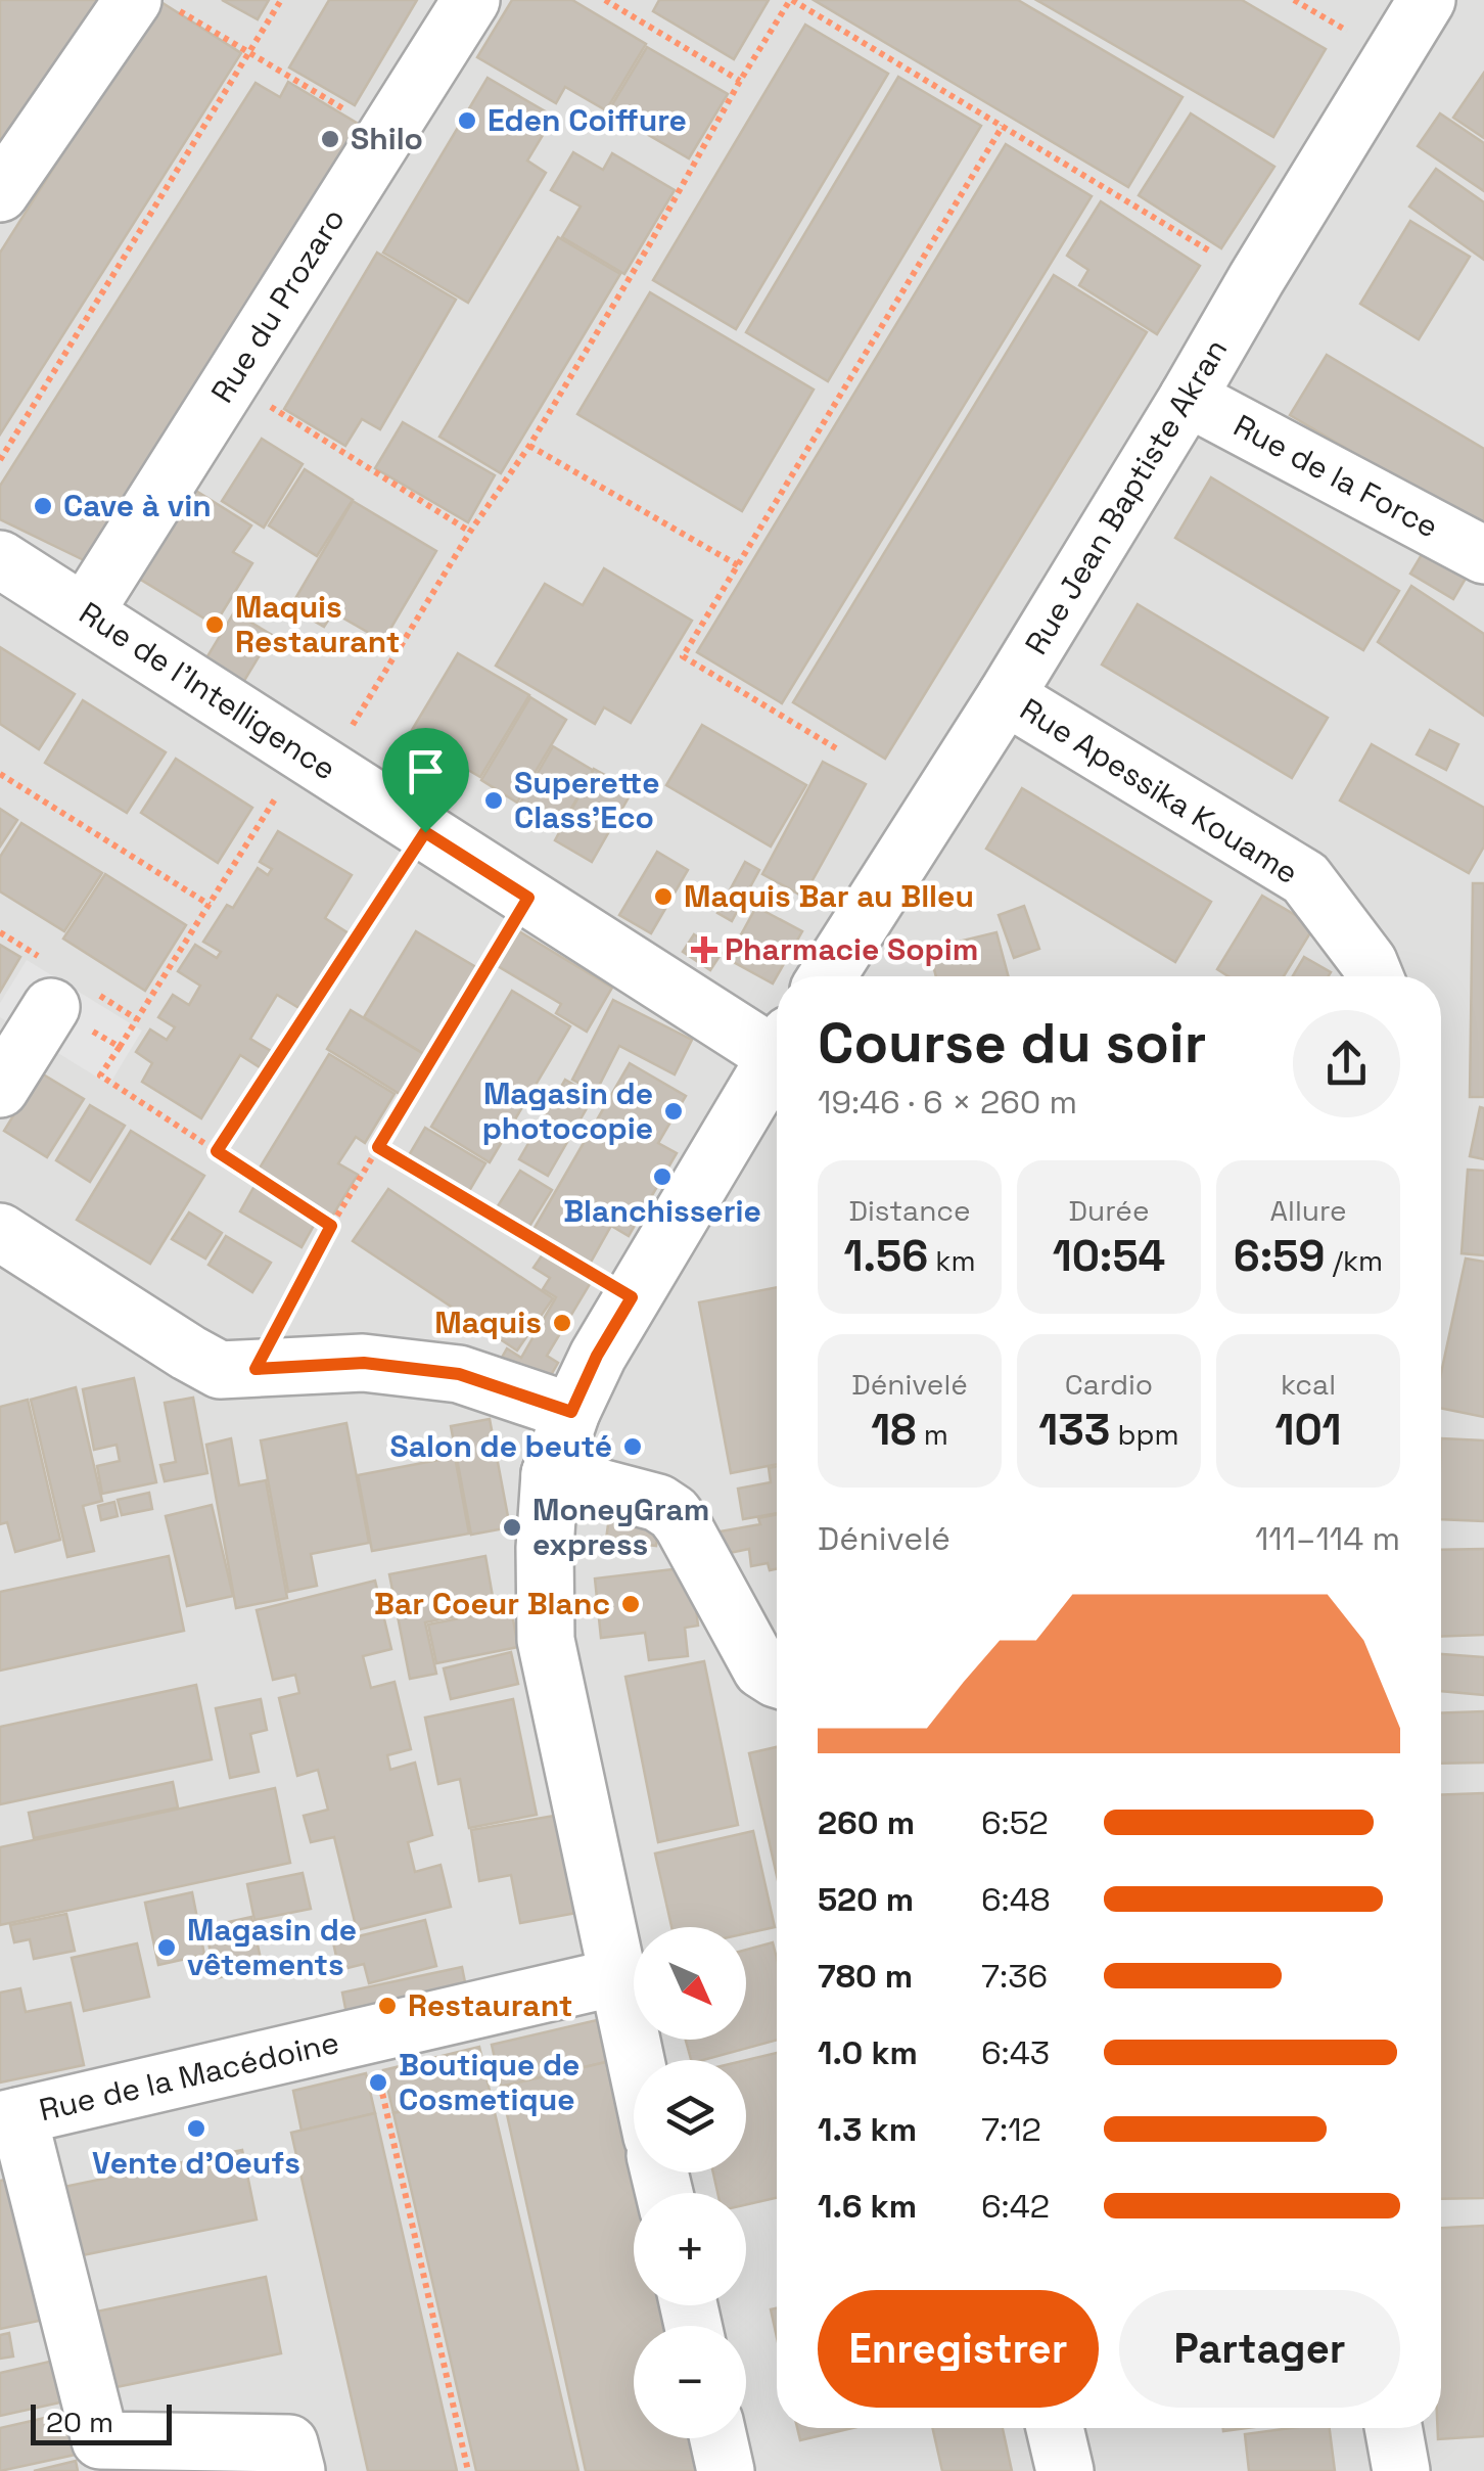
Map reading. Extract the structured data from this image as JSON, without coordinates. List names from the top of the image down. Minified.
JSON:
{"streets":{"street":["Rue du Prozaro","Rue de la Force","Rue Jean Baptiste Akran","Rue de l'Intelligence","Rue Apessika Kouame","Rue de la Macédoine"]},"crossings":[["Rue du Prozaro","Rue de l'Intelligence"],["Rue de la Force","Rue Jean Baptiste Akran"],["Rue Jean Baptiste Akran","Rue Apessika Kouame"]],"places":{"other":["Eden Coiffure","Shilo","Cave à vin","Maquis Restaurant","Superette Class'Eco","Maquis Bar au Blleu","Magasin de photocopie","Blanchisserie","Maquis","Salon de beuté","MoneyGram express","Bar Coeur Blanc","Magasin de vêtements","Restaurant","Boutique de Cosmetique","Vente d'Oeufs"],"health":["Pharmacie Sopim"]},"scale_bar":"20 m","north":"bottom right","page":{"heading":["Course du soir","19:46 · 6 × 260 m"],"stats":[["Distance","1.56 km"],["Durée","10:54"],["Allure","6:59 /km"],["Dénivelé","18 m"],["Cardio","133 bpm"],["kcal","101"]],"chart":["Dénivelé","111–114 m"],"list":[{"name":"260 m","note":"6:52"},{"name":"520 m","note":"6:48"},{"name":"780 m","note":"7:36"},{"name":"1.0 km","note":"6:43"},{"name":"1.3 km","note":"7:12"},{"name":"1.6 km","note":"6:42"}],"map_buttons":["+","−"],"buttons":["Enregistrer","Partager"],"scale":"20 m"}}
